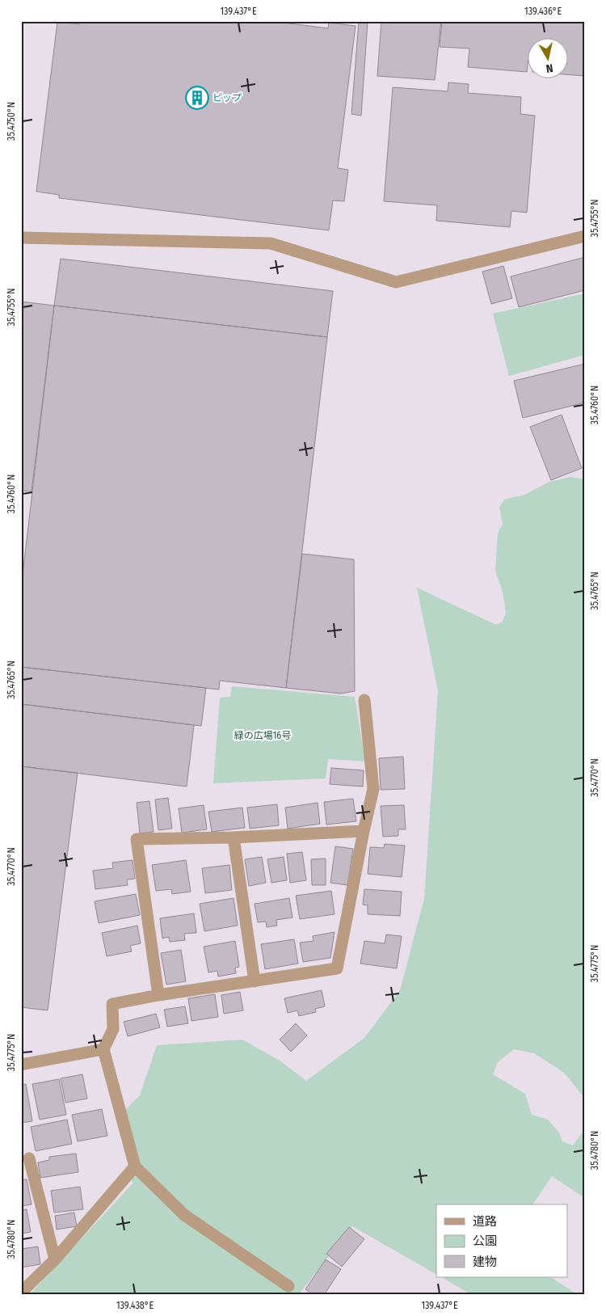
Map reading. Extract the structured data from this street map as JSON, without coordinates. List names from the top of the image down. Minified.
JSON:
{"parks":["緑の広場16号"],"places":{"building":["ピップ"]},"legend":["道路","公園","建物"],"north":"bottom","coordinates":["139.437°E","139.436°E","35.4750°N","35.4755°N","35.4760°N","35.4765°N","35.4770°N","35.4775°N","35.4780°N","139.438°E"]}
